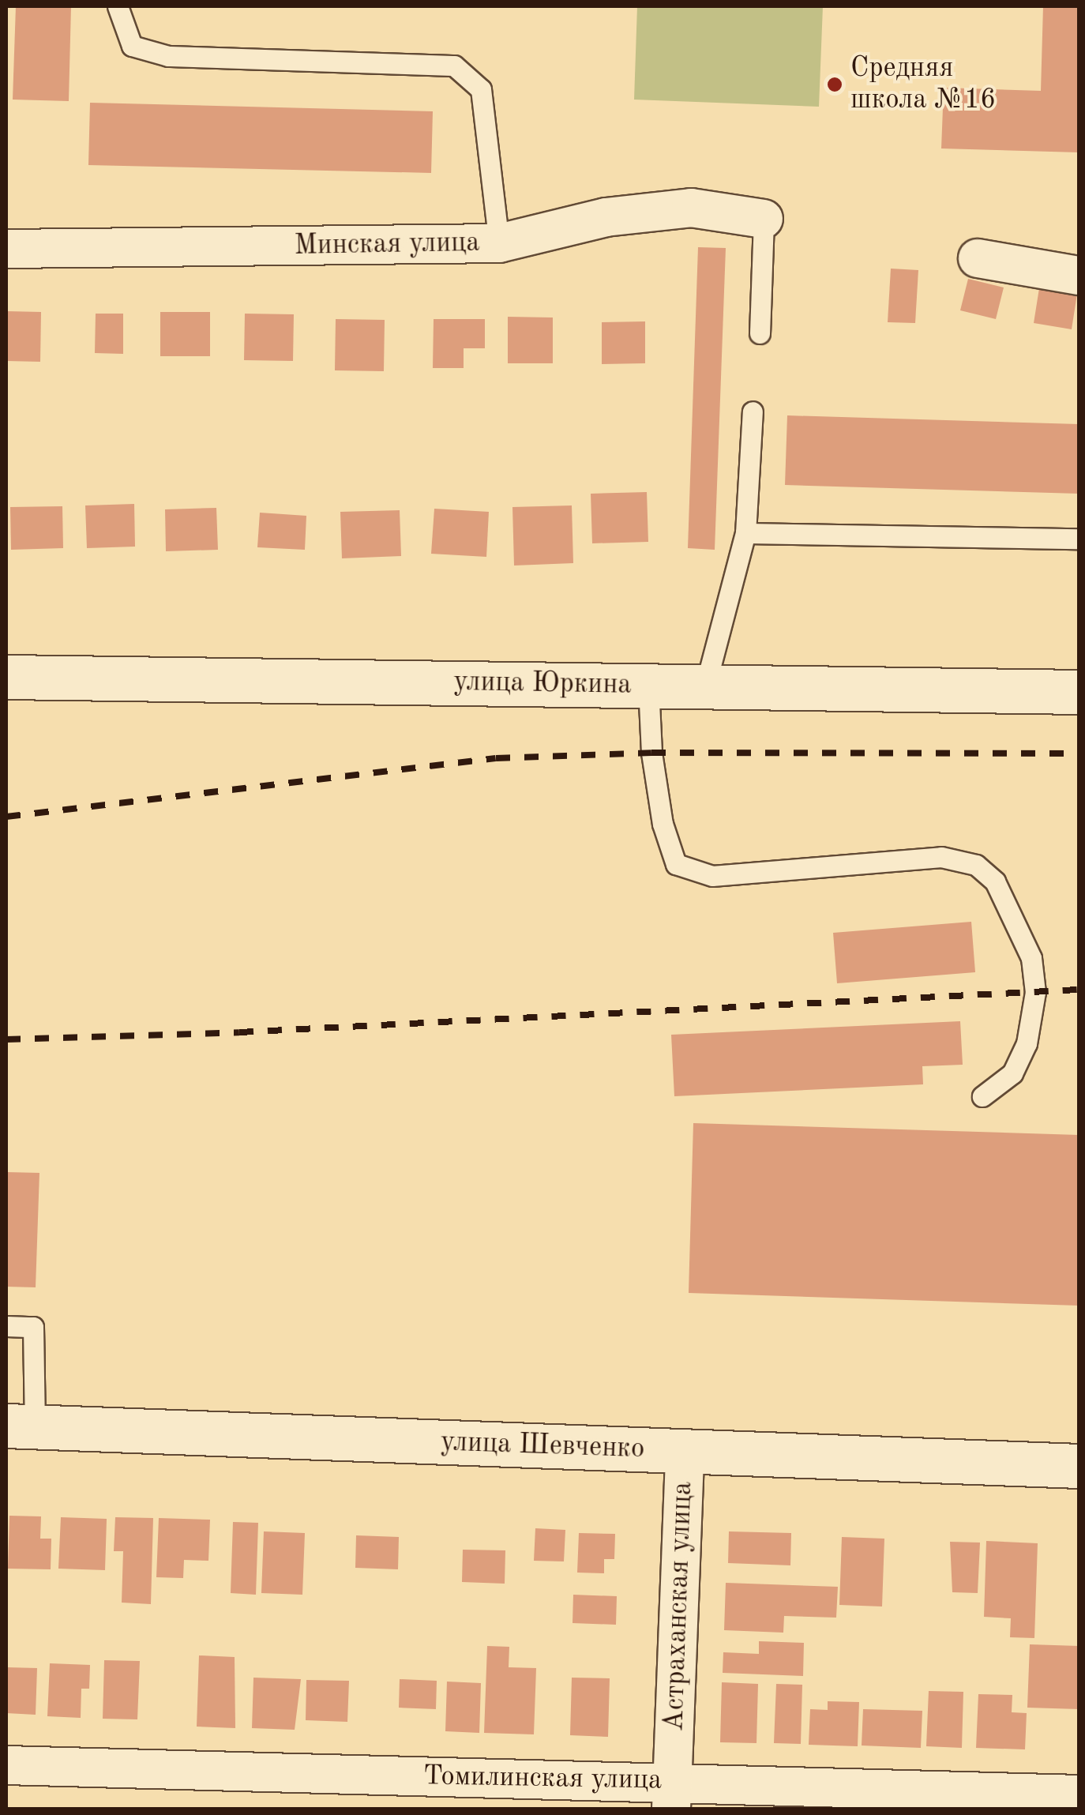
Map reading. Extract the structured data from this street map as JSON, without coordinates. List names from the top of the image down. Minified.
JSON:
{"streets":{"main road":["улица Юркина","улица Шевченко"],"street":["Минская улица","Астраханская улица","Томилинская улица"]},"crossings":[["улица Шевченко","Астраханская улица"],["Астраханская улица","Томилинская улица"]],"places":["Средняя школа №16"]}
